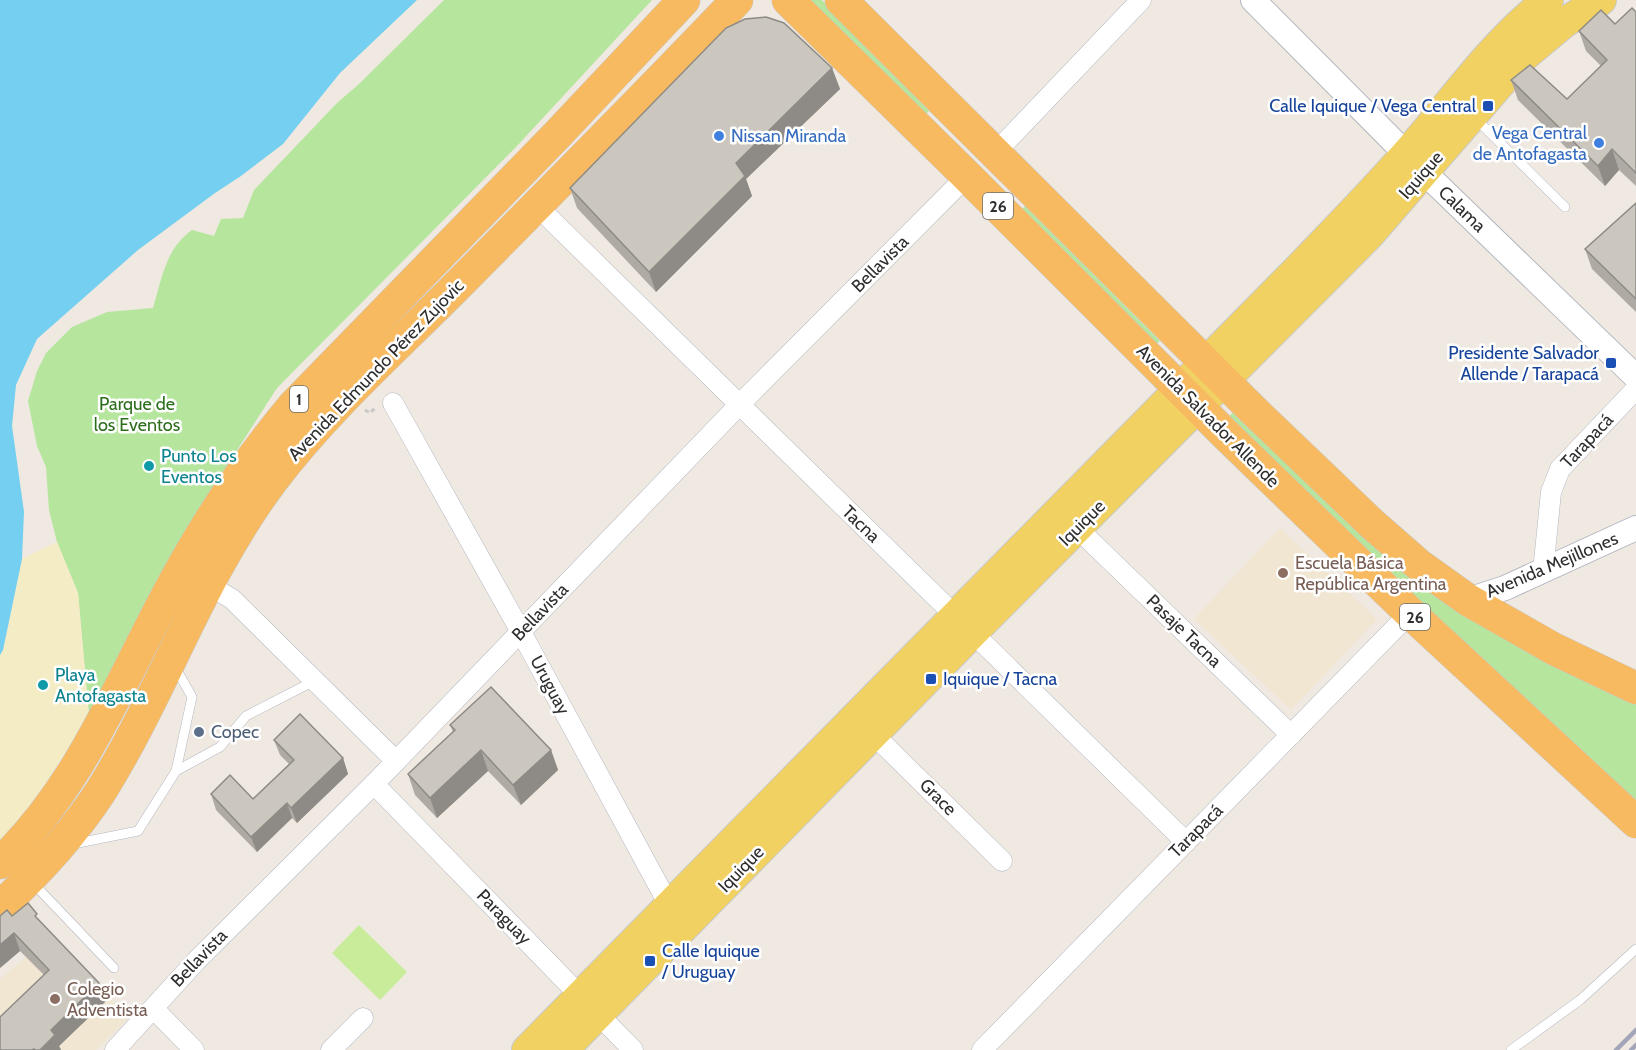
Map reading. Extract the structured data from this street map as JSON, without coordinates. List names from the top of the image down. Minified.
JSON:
{"streets":{"highway":["26","Avenida Edmundo Pérez Zujovic","1","Avenida Salvador Allende"],"main road":["Iquique"],"street":["Calama","Bellavista","Tarapacá","Tacna","Avenida Mejillones","Pasaje Tacna","Uruguay","Grace","Paraguay"]},"crossings":[["Iquique","Calama"],["Iquique","Avenida Salvador Allende"],["Iquique","Tacna"],["Iquique","Pasaje Tacna"],["Iquique","Uruguay"],["Iquique","Grace"],["Iquique","Paraguay"],["Bellavista","Avenida Salvador Allende"],["Bellavista","Tacna"],["Bellavista","Uruguay"],["Bellavista","Paraguay"],["Avenida Edmundo Pérez Zujovic","Avenida Salvador Allende"],["Avenida Edmundo Pérez Zujovic","Tacna"],["Avenida Salvador Allende","Tarapacá"],["Avenida Salvador Allende","Avenida Mejillones"],["Tarapacá","Tacna"],["Tarapacá","Avenida Mejillones"],["Tarapacá","Pasaje Tacna"]],"parks":["Parque de los Eventos"],"places":{"transit":["Calle Iquique / Vega Central","Presidente Salvador Allende / Tarapacá","Iquique / Tacna","Calle Iquique / Uruguay"],"other":["Nissan Miranda","Vega Central de Antofagasta","Punto Los Eventos","Escuela Básica República Argentina","Playa Antofagasta","Copec","Colegio Adventista"]}}
